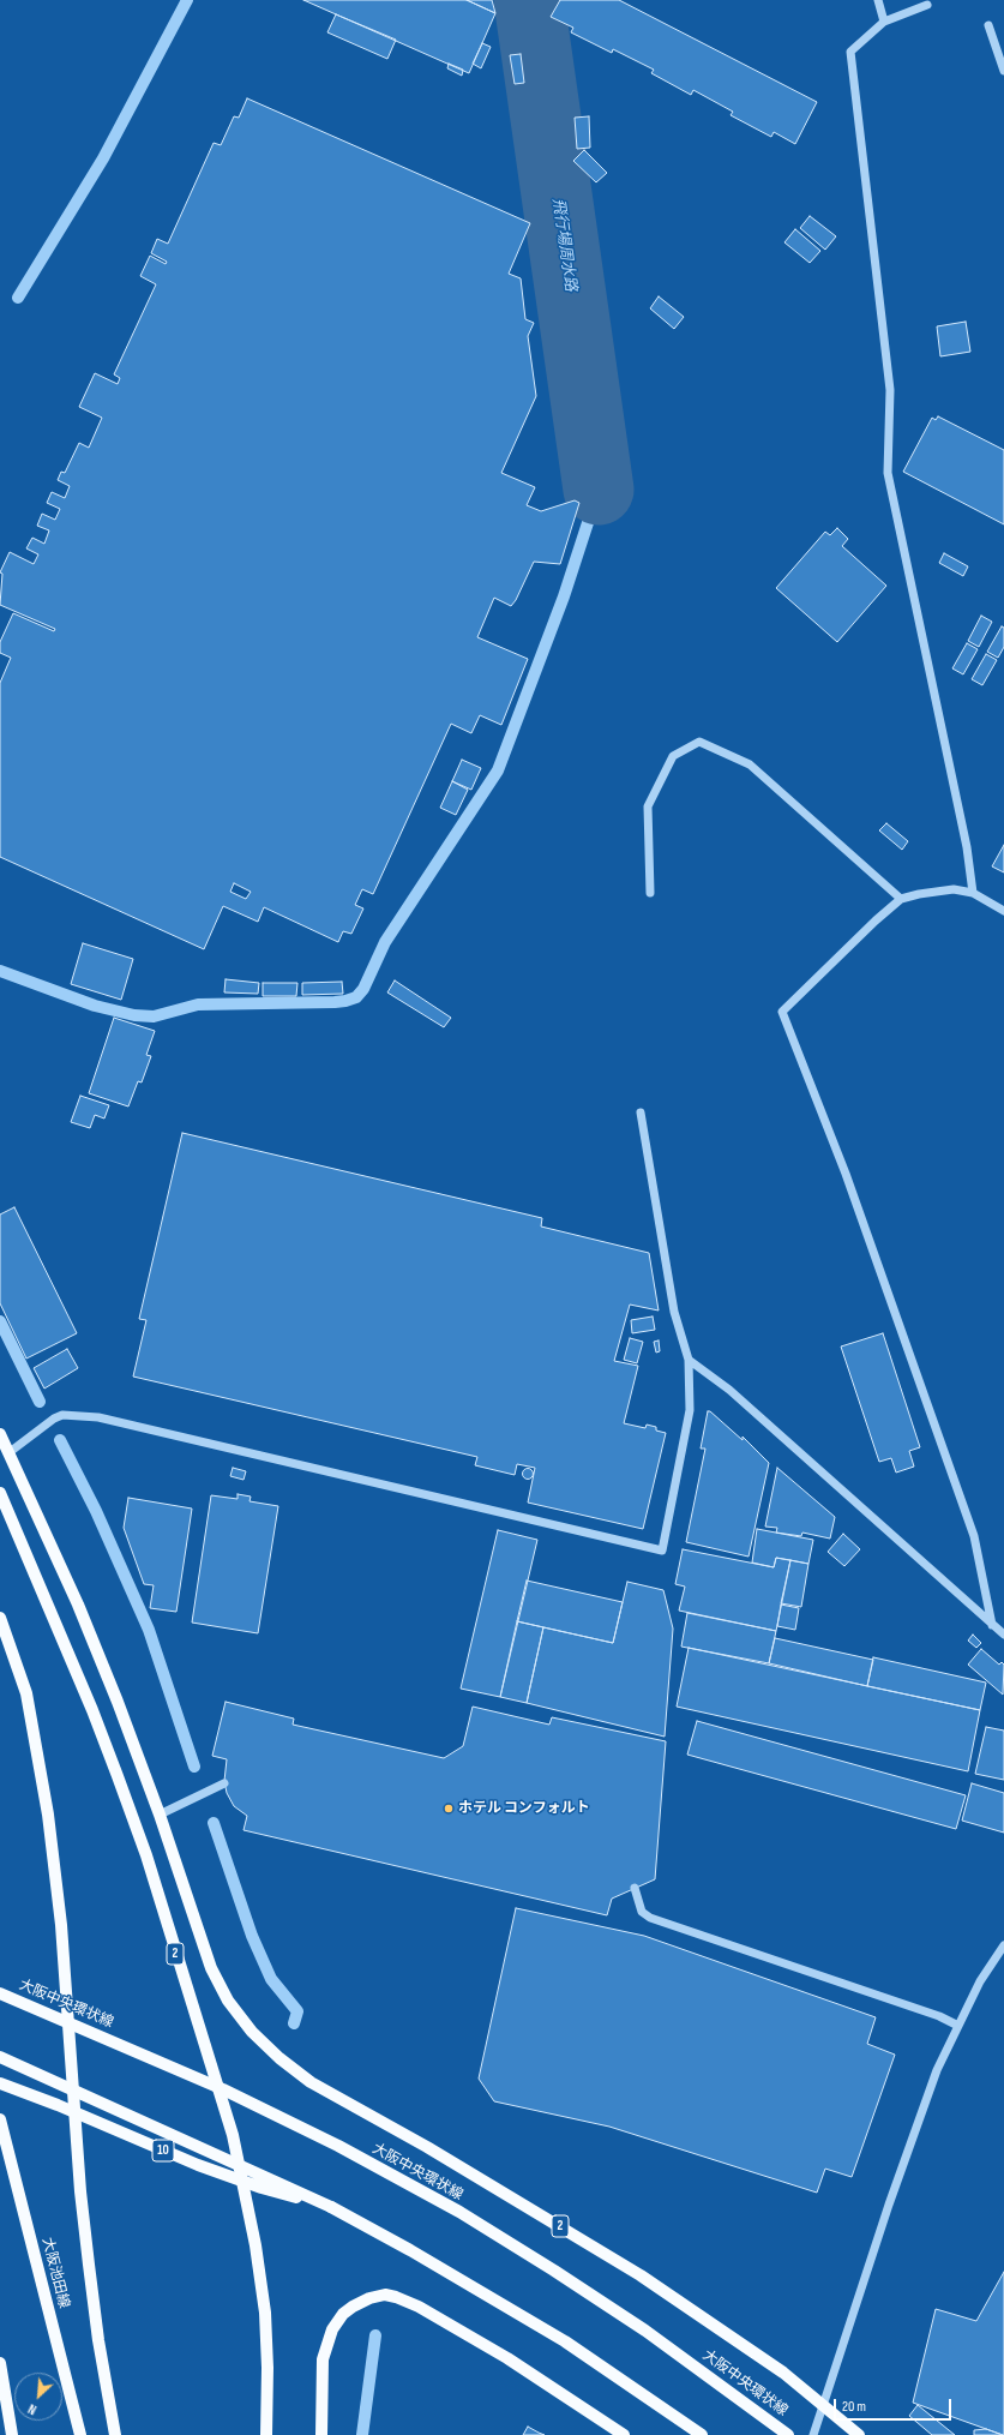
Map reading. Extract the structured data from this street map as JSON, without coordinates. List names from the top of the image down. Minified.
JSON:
{"streets":{"main road":["2","大阪中央環状線","10","大阪池田線"]},"water":["飛行場周水路"],"places":["ホテル コンフォルト"],"scale_bar":"20 m","north":"bottom left"}
